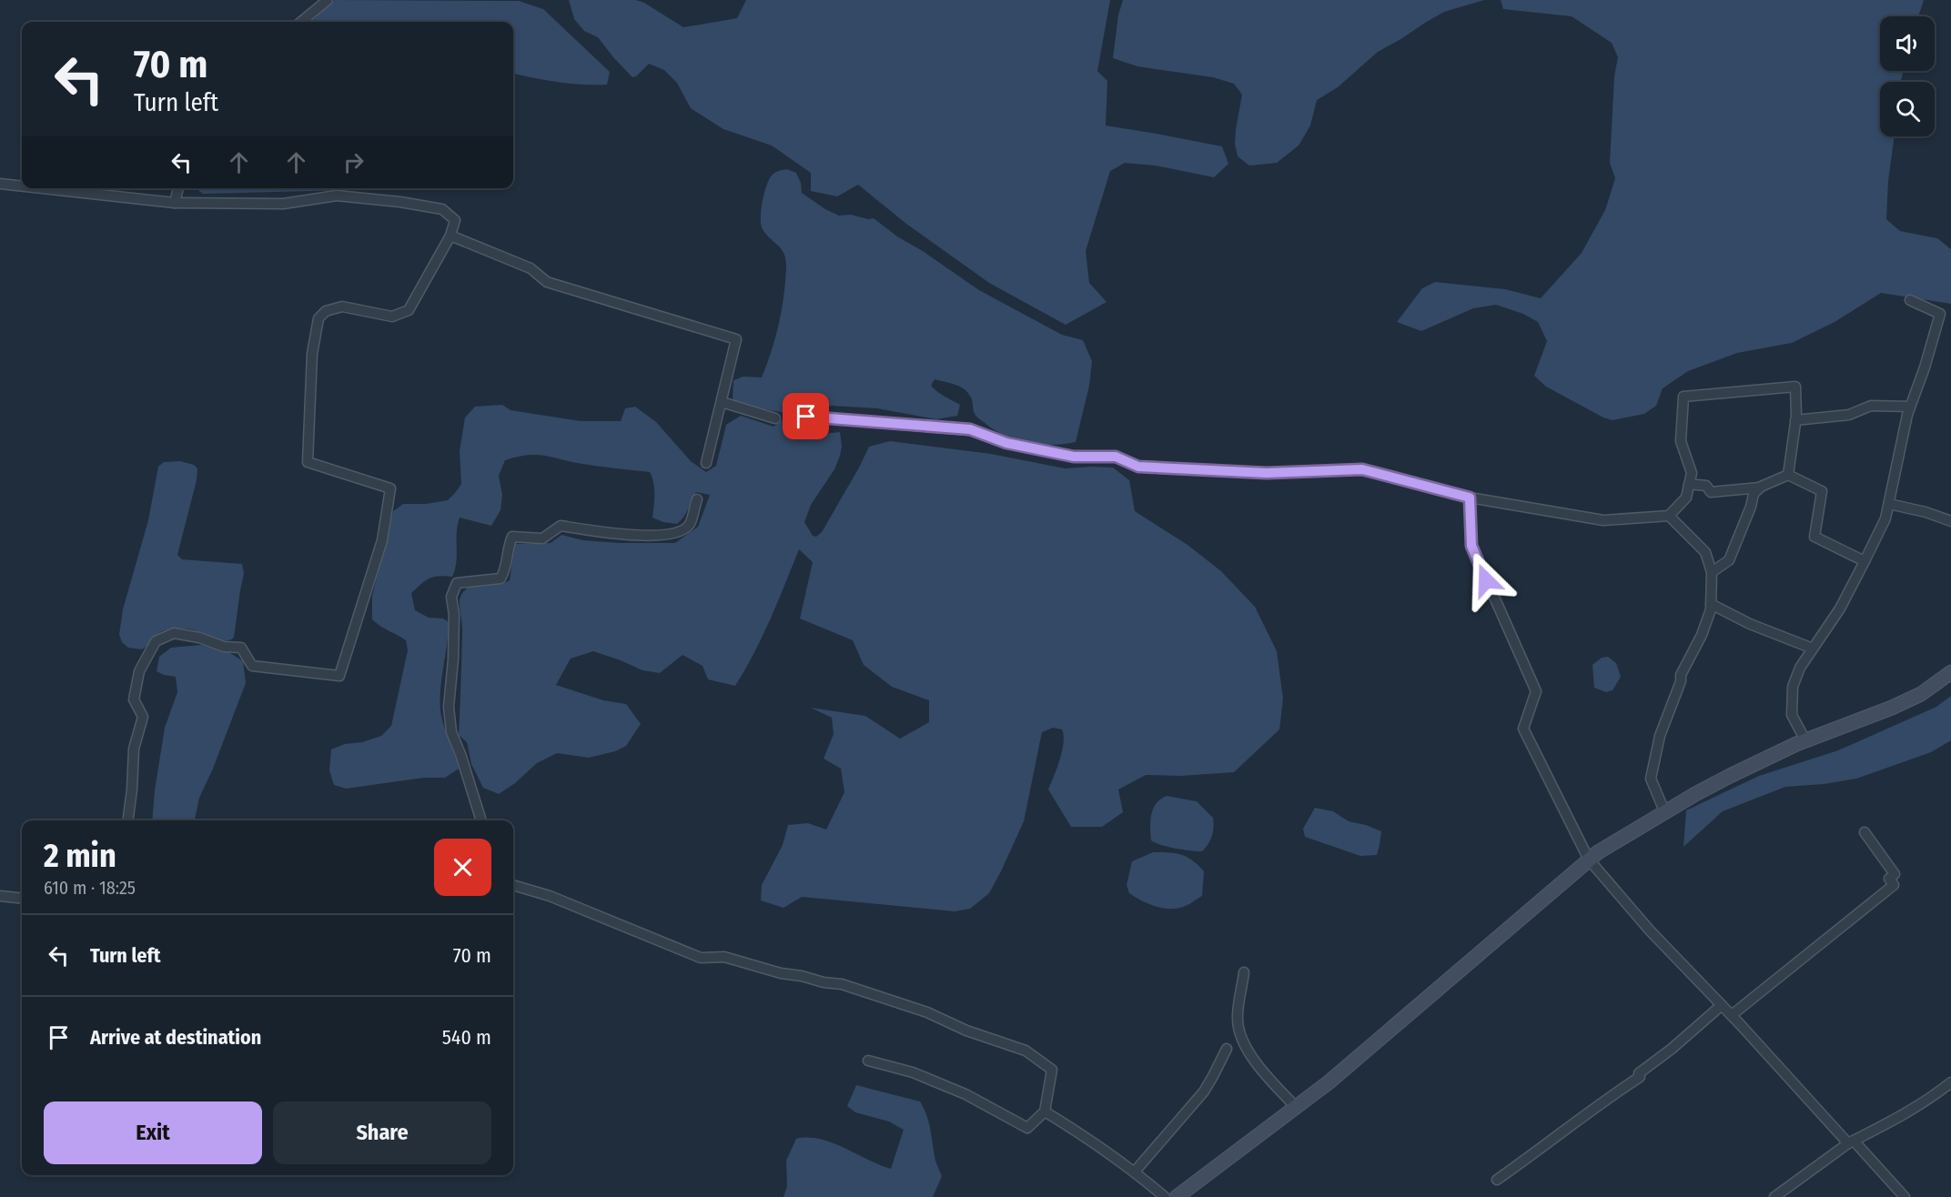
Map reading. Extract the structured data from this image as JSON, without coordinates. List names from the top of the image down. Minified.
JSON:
{"page":{"turn":["70 m","Turn left"],"heading":["2 min","610 m · 18:25"],"list":[{"name":"Turn left","value":"70 m"},{"name":"Arrive at destination","value":"540 m"}],"buttons":["Exit","Share"]}}
